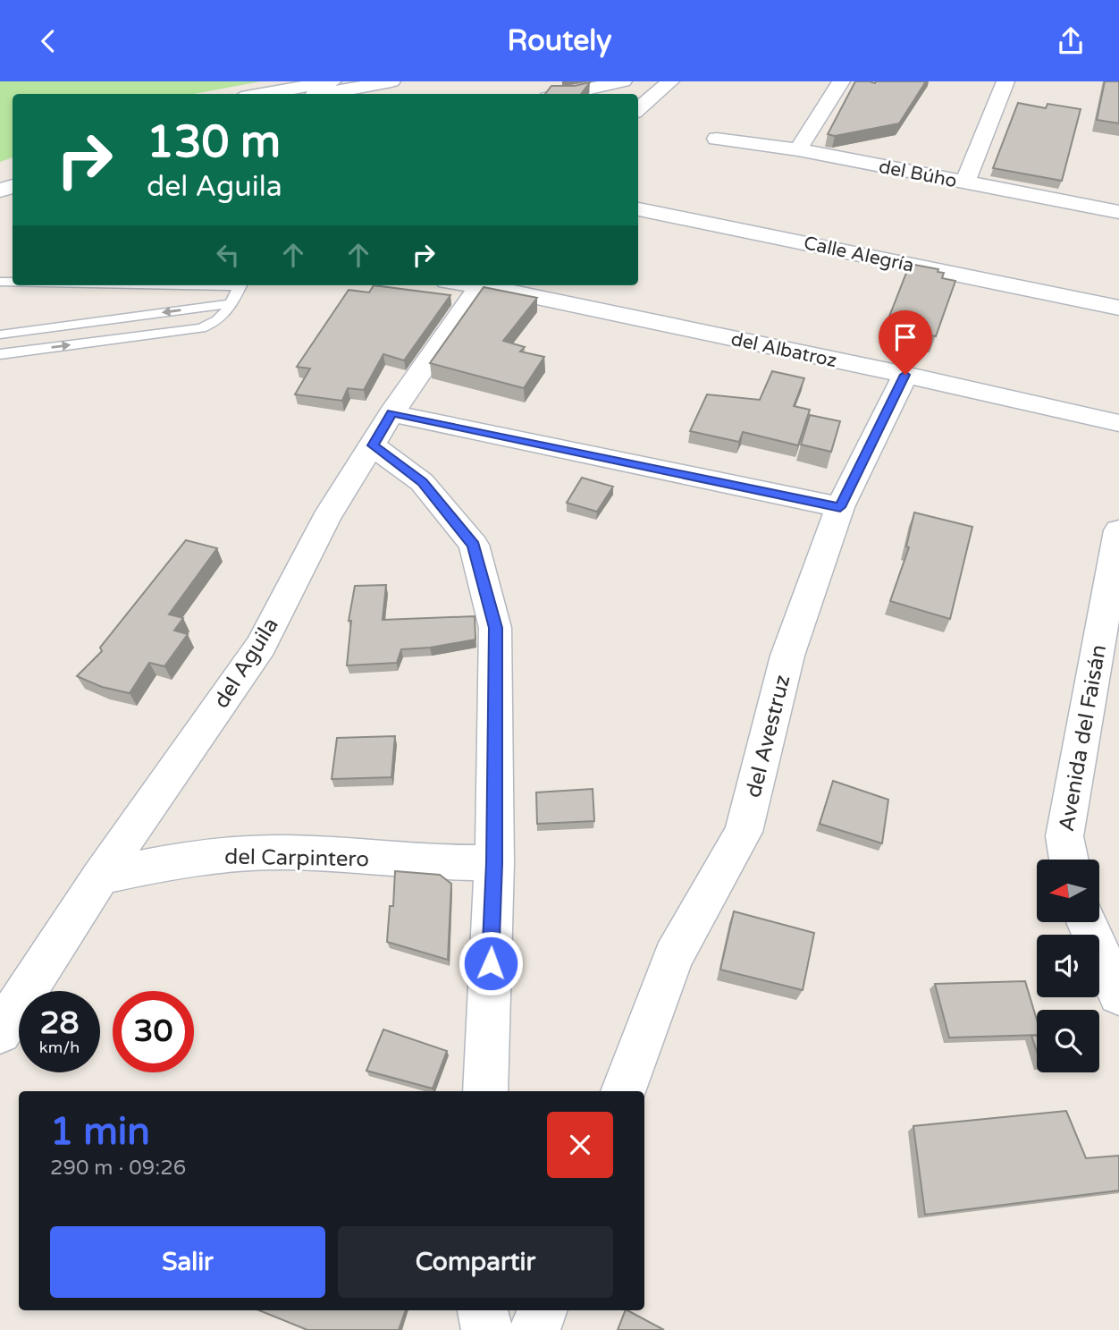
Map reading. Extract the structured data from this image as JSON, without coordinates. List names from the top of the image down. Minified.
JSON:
{"streets":{"street":["del Búho","Calle Alegría","del Albatroz","del Aguila","del Avestruz","Avenida del Faisán","del Carpintero"]},"crossings":[["del Albatroz","del Aguila"],["del Albatroz","del Avestruz"],["del Aguila","del Carpintero"]],"north":"left","page":{"header":"Routely","turn":["130 m","del Aguila"],"speed":"28 km/h","limit":"30","heading":["1 min","290 m · 09:26"],"buttons":["Salir","Compartir"]}}
